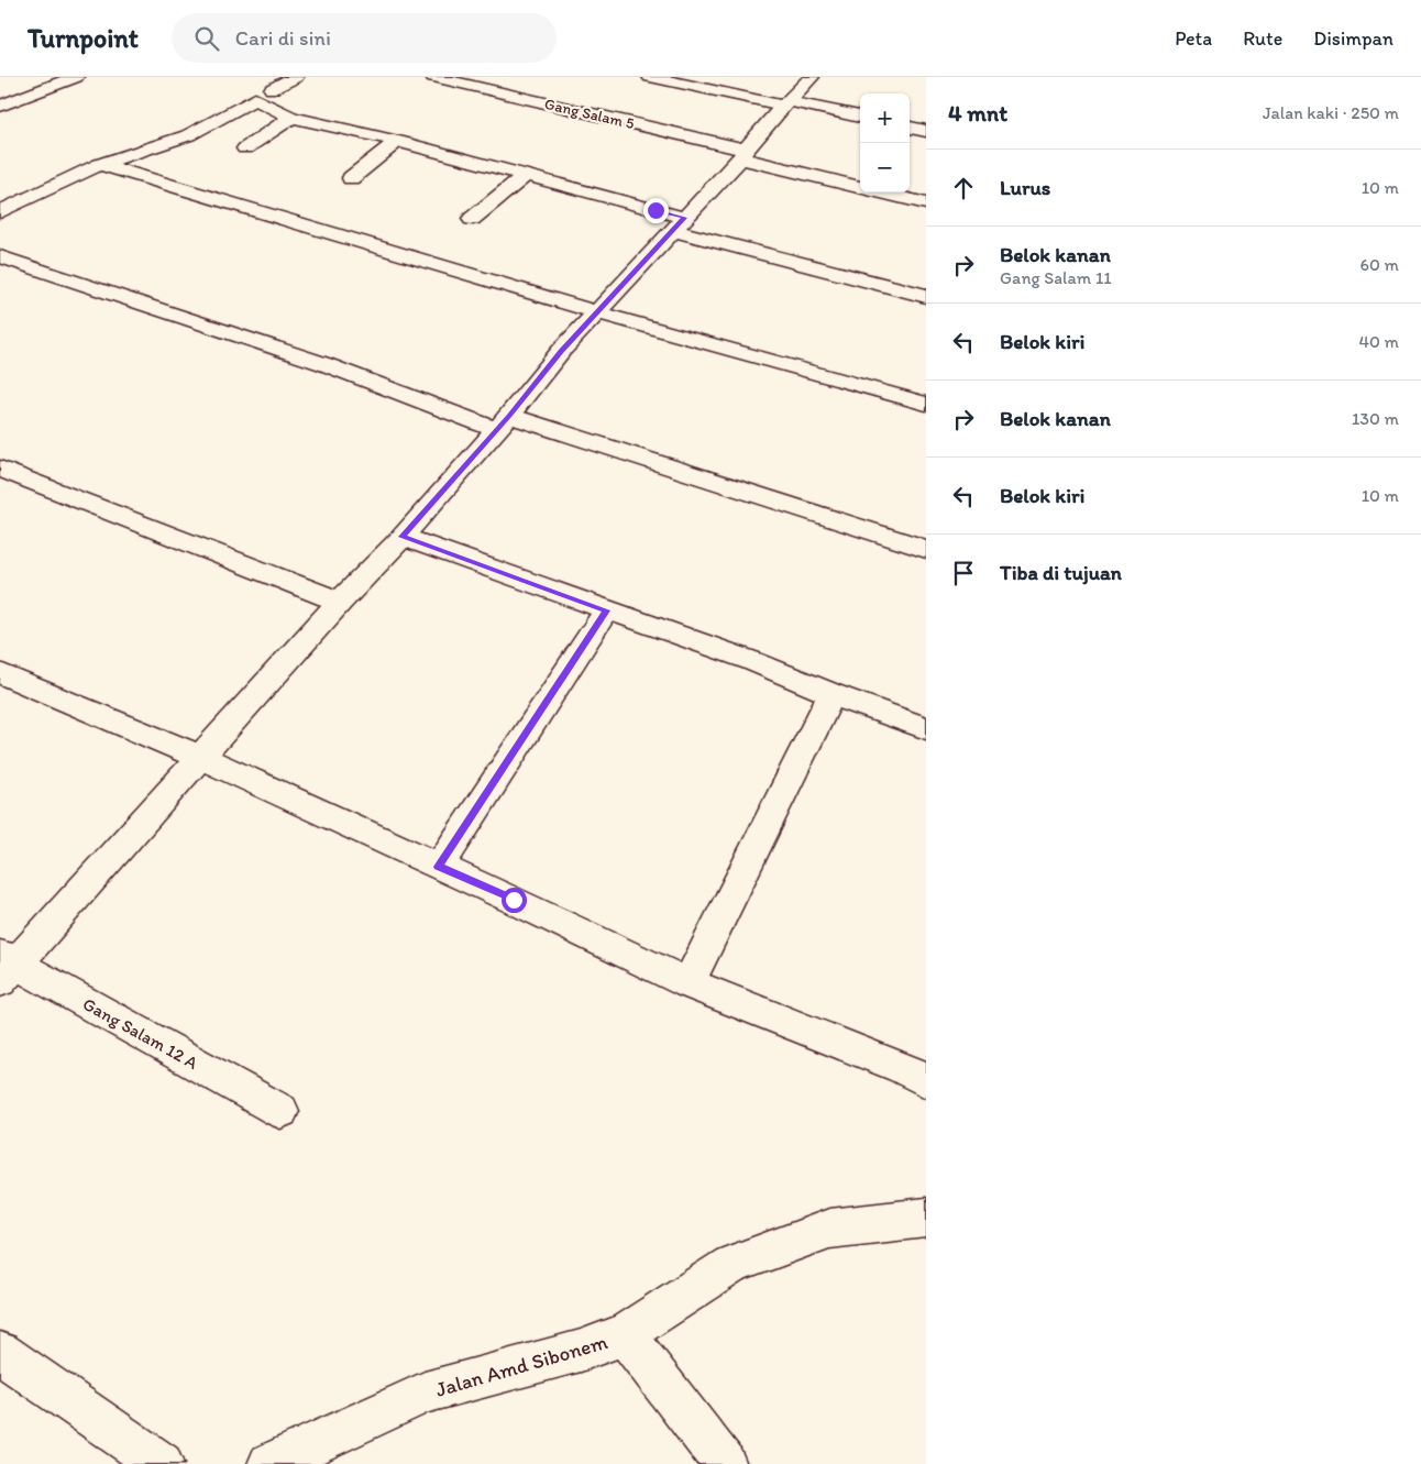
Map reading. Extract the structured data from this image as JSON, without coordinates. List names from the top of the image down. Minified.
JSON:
{"streets":{"street":["Gang Salam 5","Gang Salam 12 A","Jalan Amd Sibonem"]},"page":{"header":"Turnpoint","search":"Cari di sini","nav":["Peta","Rute","Disimpan"],"heading":["4 mnt","Jalan kaki · 250 m"],"map_buttons":["+","−"],"list":[["Lurus","10 m"],["Belok kanan","Gang Salam 11","60 m"],["Belok kiri","40 m"],["Belok kanan","130 m"],["Belok kiri","10 m"],"Tiba di tujuan"]}}
